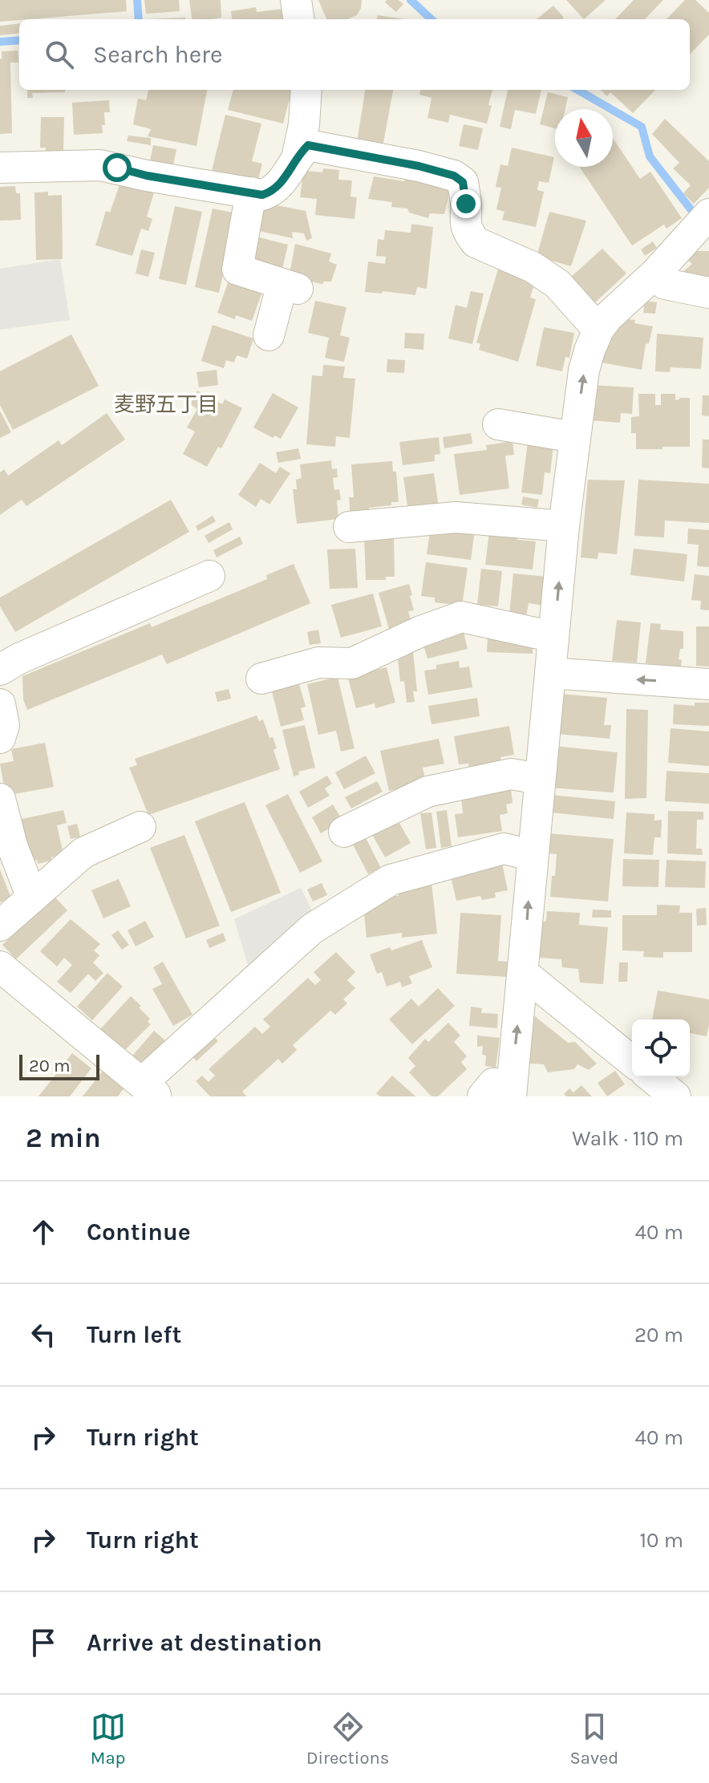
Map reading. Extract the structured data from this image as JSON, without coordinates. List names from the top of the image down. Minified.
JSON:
{"districts":["麦野五丁目"],"scale_bar":"20 m","north":"top","page":{"search":"Search here","scale":"20 m","heading":["2 min","Walk · 110 m"],"list":[["Continue","40 m"],["Turn left","20 m"],["Turn right","40 m"],["Turn right","10 m"],"Arrive at destination"],"nav":["Map","Directions","Saved"]}}
